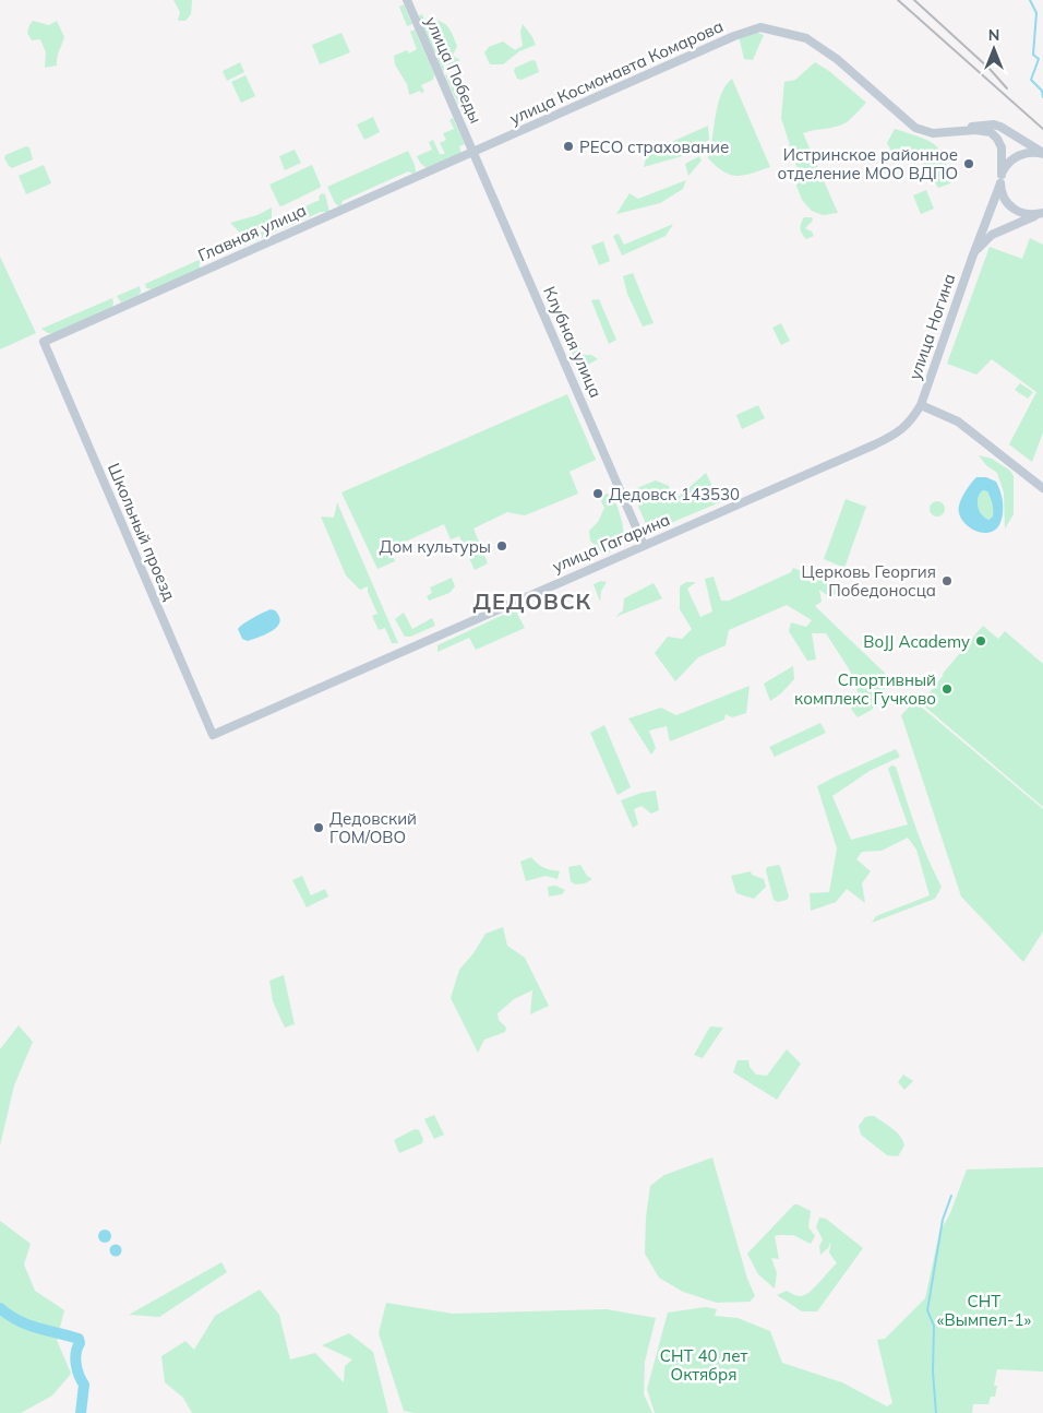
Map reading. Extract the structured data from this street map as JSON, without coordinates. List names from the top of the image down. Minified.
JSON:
{"streets":{"street":["улица Победы","улица Космонавта Комарова","Главная улица","улица Ногина","Клубная улица","Школьный проезд","улица Гагарина"]},"crossings":[["улица Победы","улица Космонавта Комарова"],["улица Победы","Главная улица"],["улица Победы","Клубная улица"],["улица Космонавта Комарова","Главная улица"],["улица Космонавта Комарова","Клубная улица"],["Главная улица","Клубная улица"],["Главная улица","Школьный проезд"],["улица Ногина","улица Гагарина"],["Клубная улица","улица Гагарина"],["Школьный проезд","улица Гагарина"]],"districts":["ДЕДОВСК"],"parks":["СНТ «Вымпел-1»","СНТ 40 лет Октября"],"places":["РЕСО страхование","Истринское районное отделение МОО ВДПО","Дедовск 143530","Дом культуры","Церковь Георгия Победоносца","BoJJ Academy","Спортивный комплекс Гучково","Дедовский ГОМ/ОВО"],"north":"top"}
